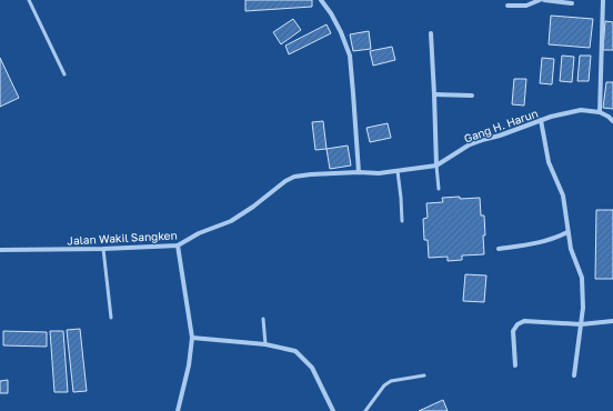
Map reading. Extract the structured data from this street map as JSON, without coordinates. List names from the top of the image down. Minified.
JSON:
{"streets":{"street":["Gang H. Harun","Jalan Wakil Sangken"]},"crossings":[["Gang H. Harun","Jalan Wakil Sangken"]]}
